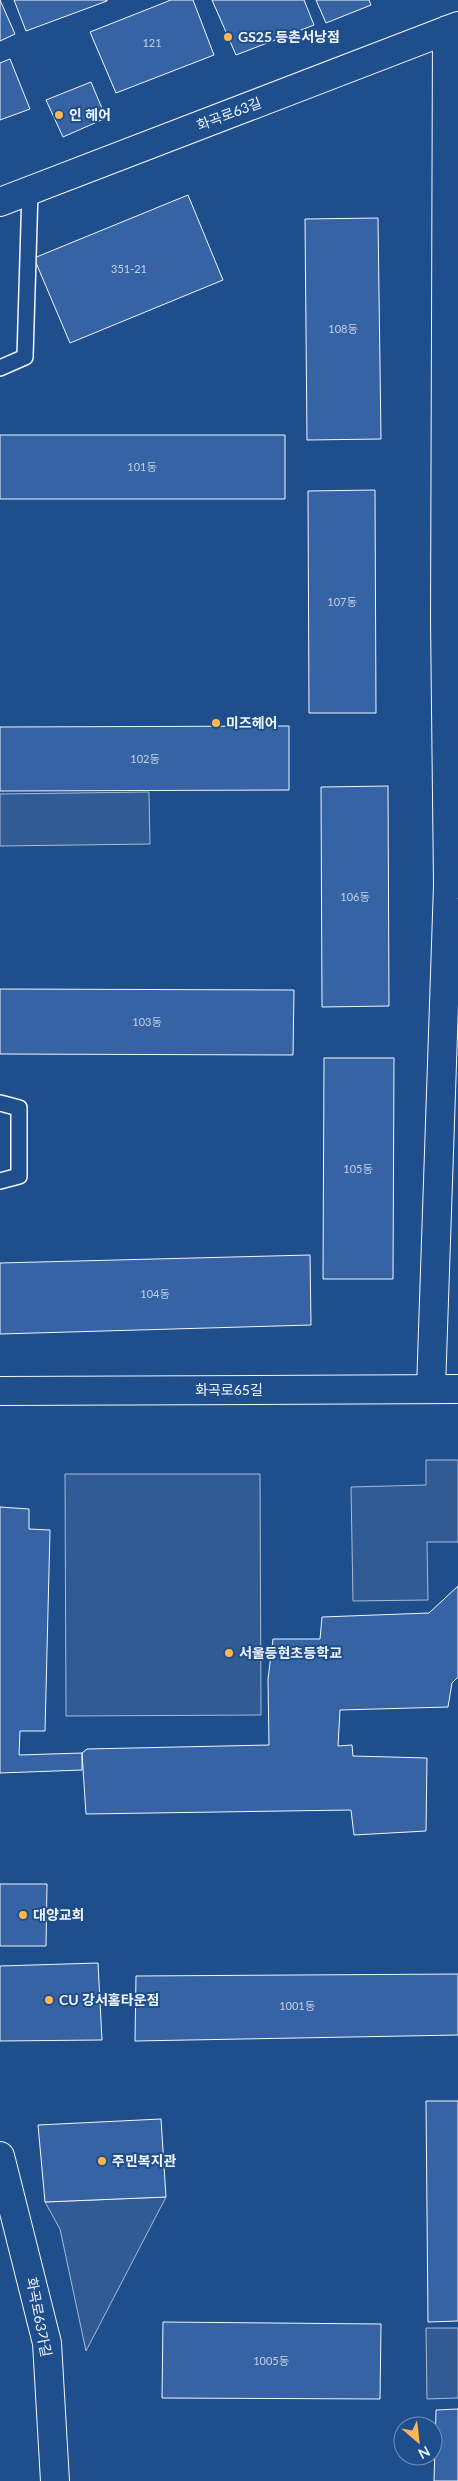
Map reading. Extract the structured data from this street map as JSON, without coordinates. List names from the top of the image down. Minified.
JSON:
{"streets":{"street":["화곡로63길","화곡로65길","화곡로63가길"]},"places":["GS25 등촌서낭점","인 헤어","미즈헤어","서울등현초등학교","대양교회","CU 강서홈타운점","주민복지관"],"house_numbers":["121","351-21","108동","101동","107동","102동","106동","103동","105동","104동","1001동","1005동"],"north":"bottom right"}
